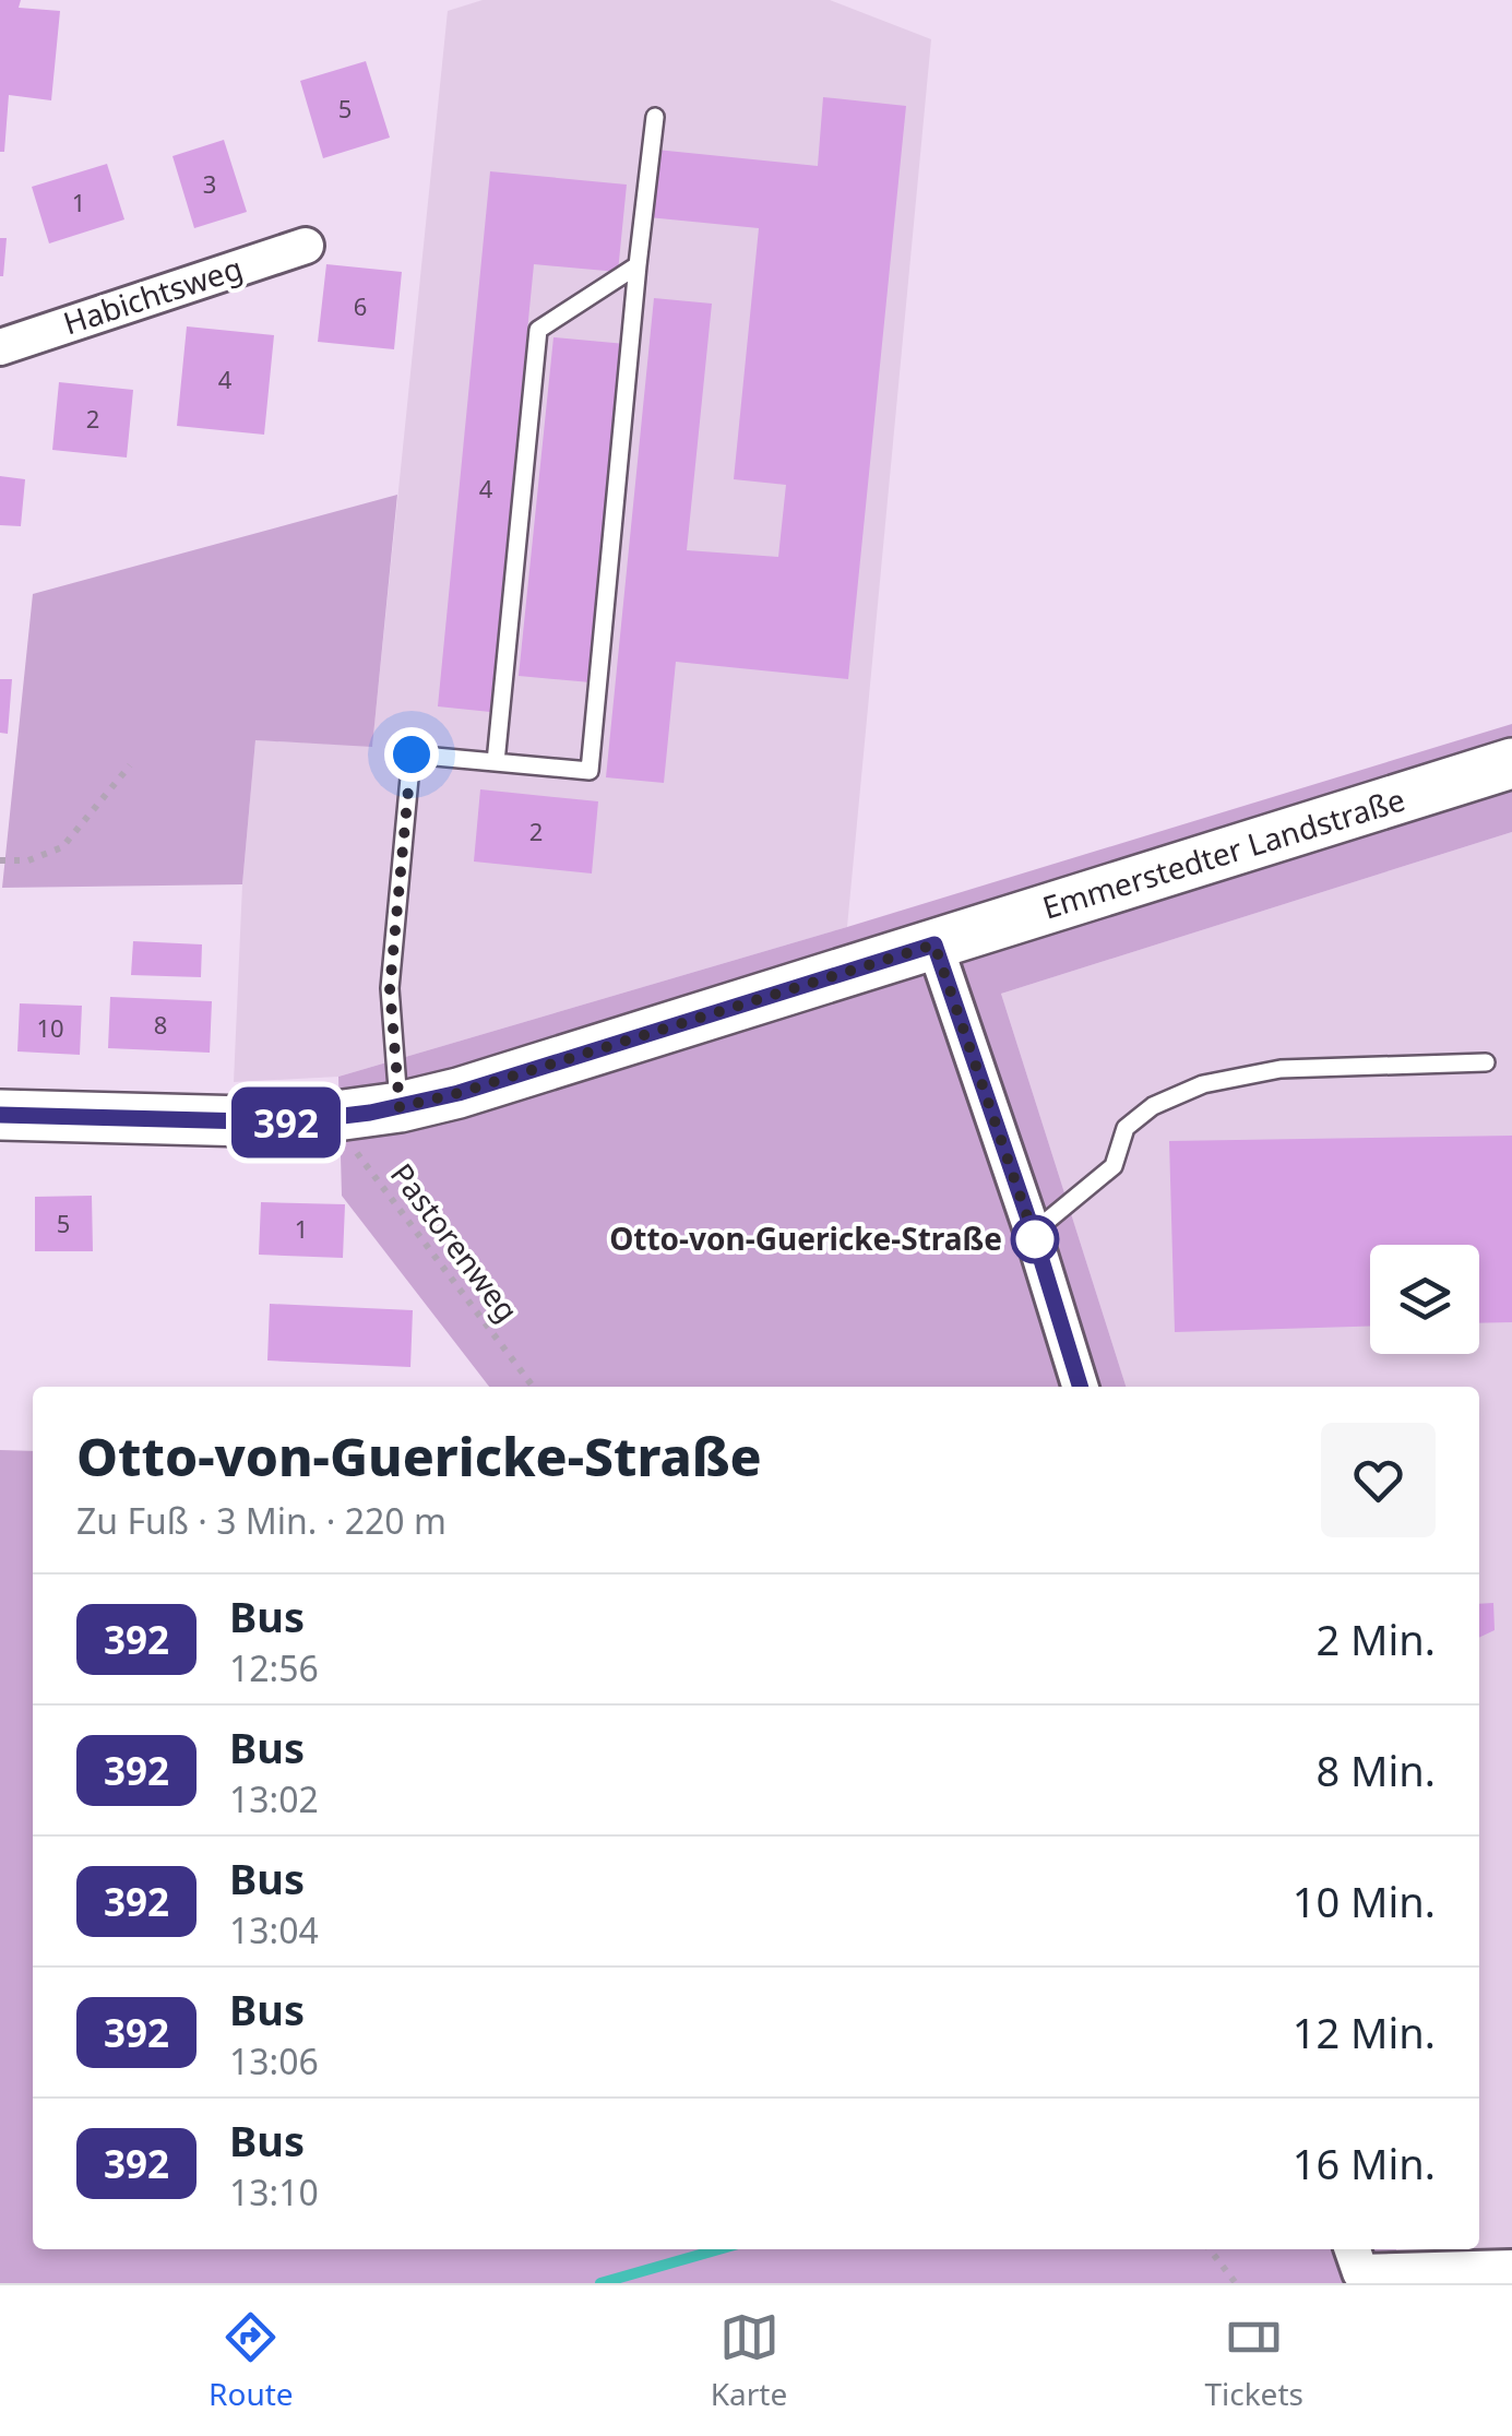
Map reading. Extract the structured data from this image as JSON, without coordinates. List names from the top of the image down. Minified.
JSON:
{"streets":{"main road":["Emmerstedter Landstraße"],"street":["Habichtsweg"],"path":["Pastorenweg"]},"crossings":[["Emmerstedter Landstraße","Pastorenweg"]],"places":["Otto-von-Guericke-Straße"],"lines":["bus line 392"],"house_numbers":["5","3","1","6","4","2","4","2","8","10","5","1"],"page":{"on_map":"392","heading":["Otto-von-Guericke-Straße","Zu Fuß · 3 Min. · 220 m"],"list":[{"mark":"392","name":"Bus","note":"12:56","value":"2 Min."},{"mark":"392","name":"Bus","note":"13:02","value":"8 Min."},{"mark":"392","name":"Bus","note":"13:04","value":"10 Min."},{"mark":"392","name":"Bus","note":"13:06","value":"12 Min."},{"mark":"392","name":"Bus","note":"13:10","value":"16 Min."}],"tabs":["Route","Karte","Tickets"]}}
